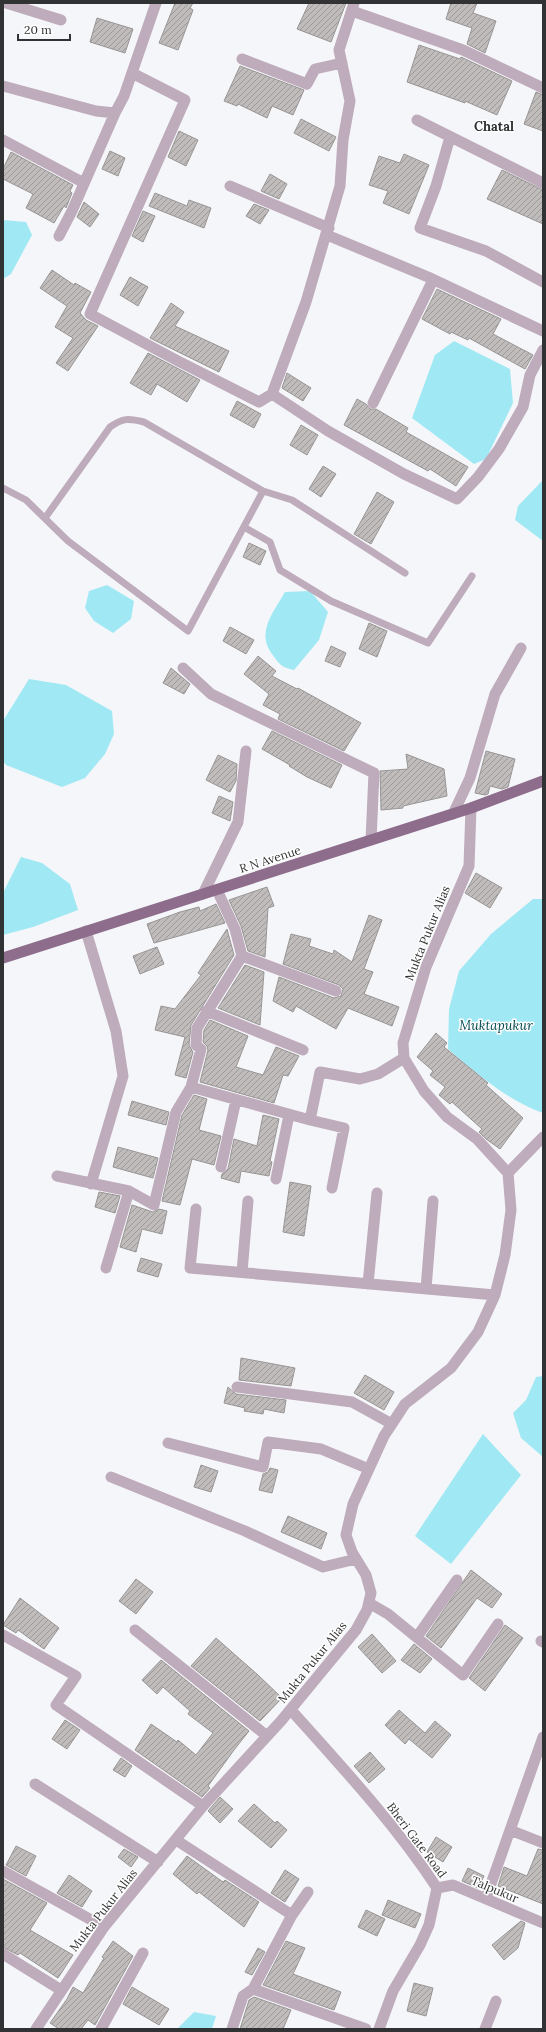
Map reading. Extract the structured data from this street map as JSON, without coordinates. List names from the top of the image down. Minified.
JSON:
{"streets":{"main road":["R N Avenue"],"street":["Mukta Pukur Alias","Bheri Gate Road","Talpukur"]},"crossings":[["R N Avenue","Mukta Pukur Alias"],["Mukta Pukur Alias","Bheri Gate Road"],["Bheri Gate Road","Talpukur"]],"districts":["Chatal"],"water":["Muktapukur"],"scale_bar":"20 m"}
